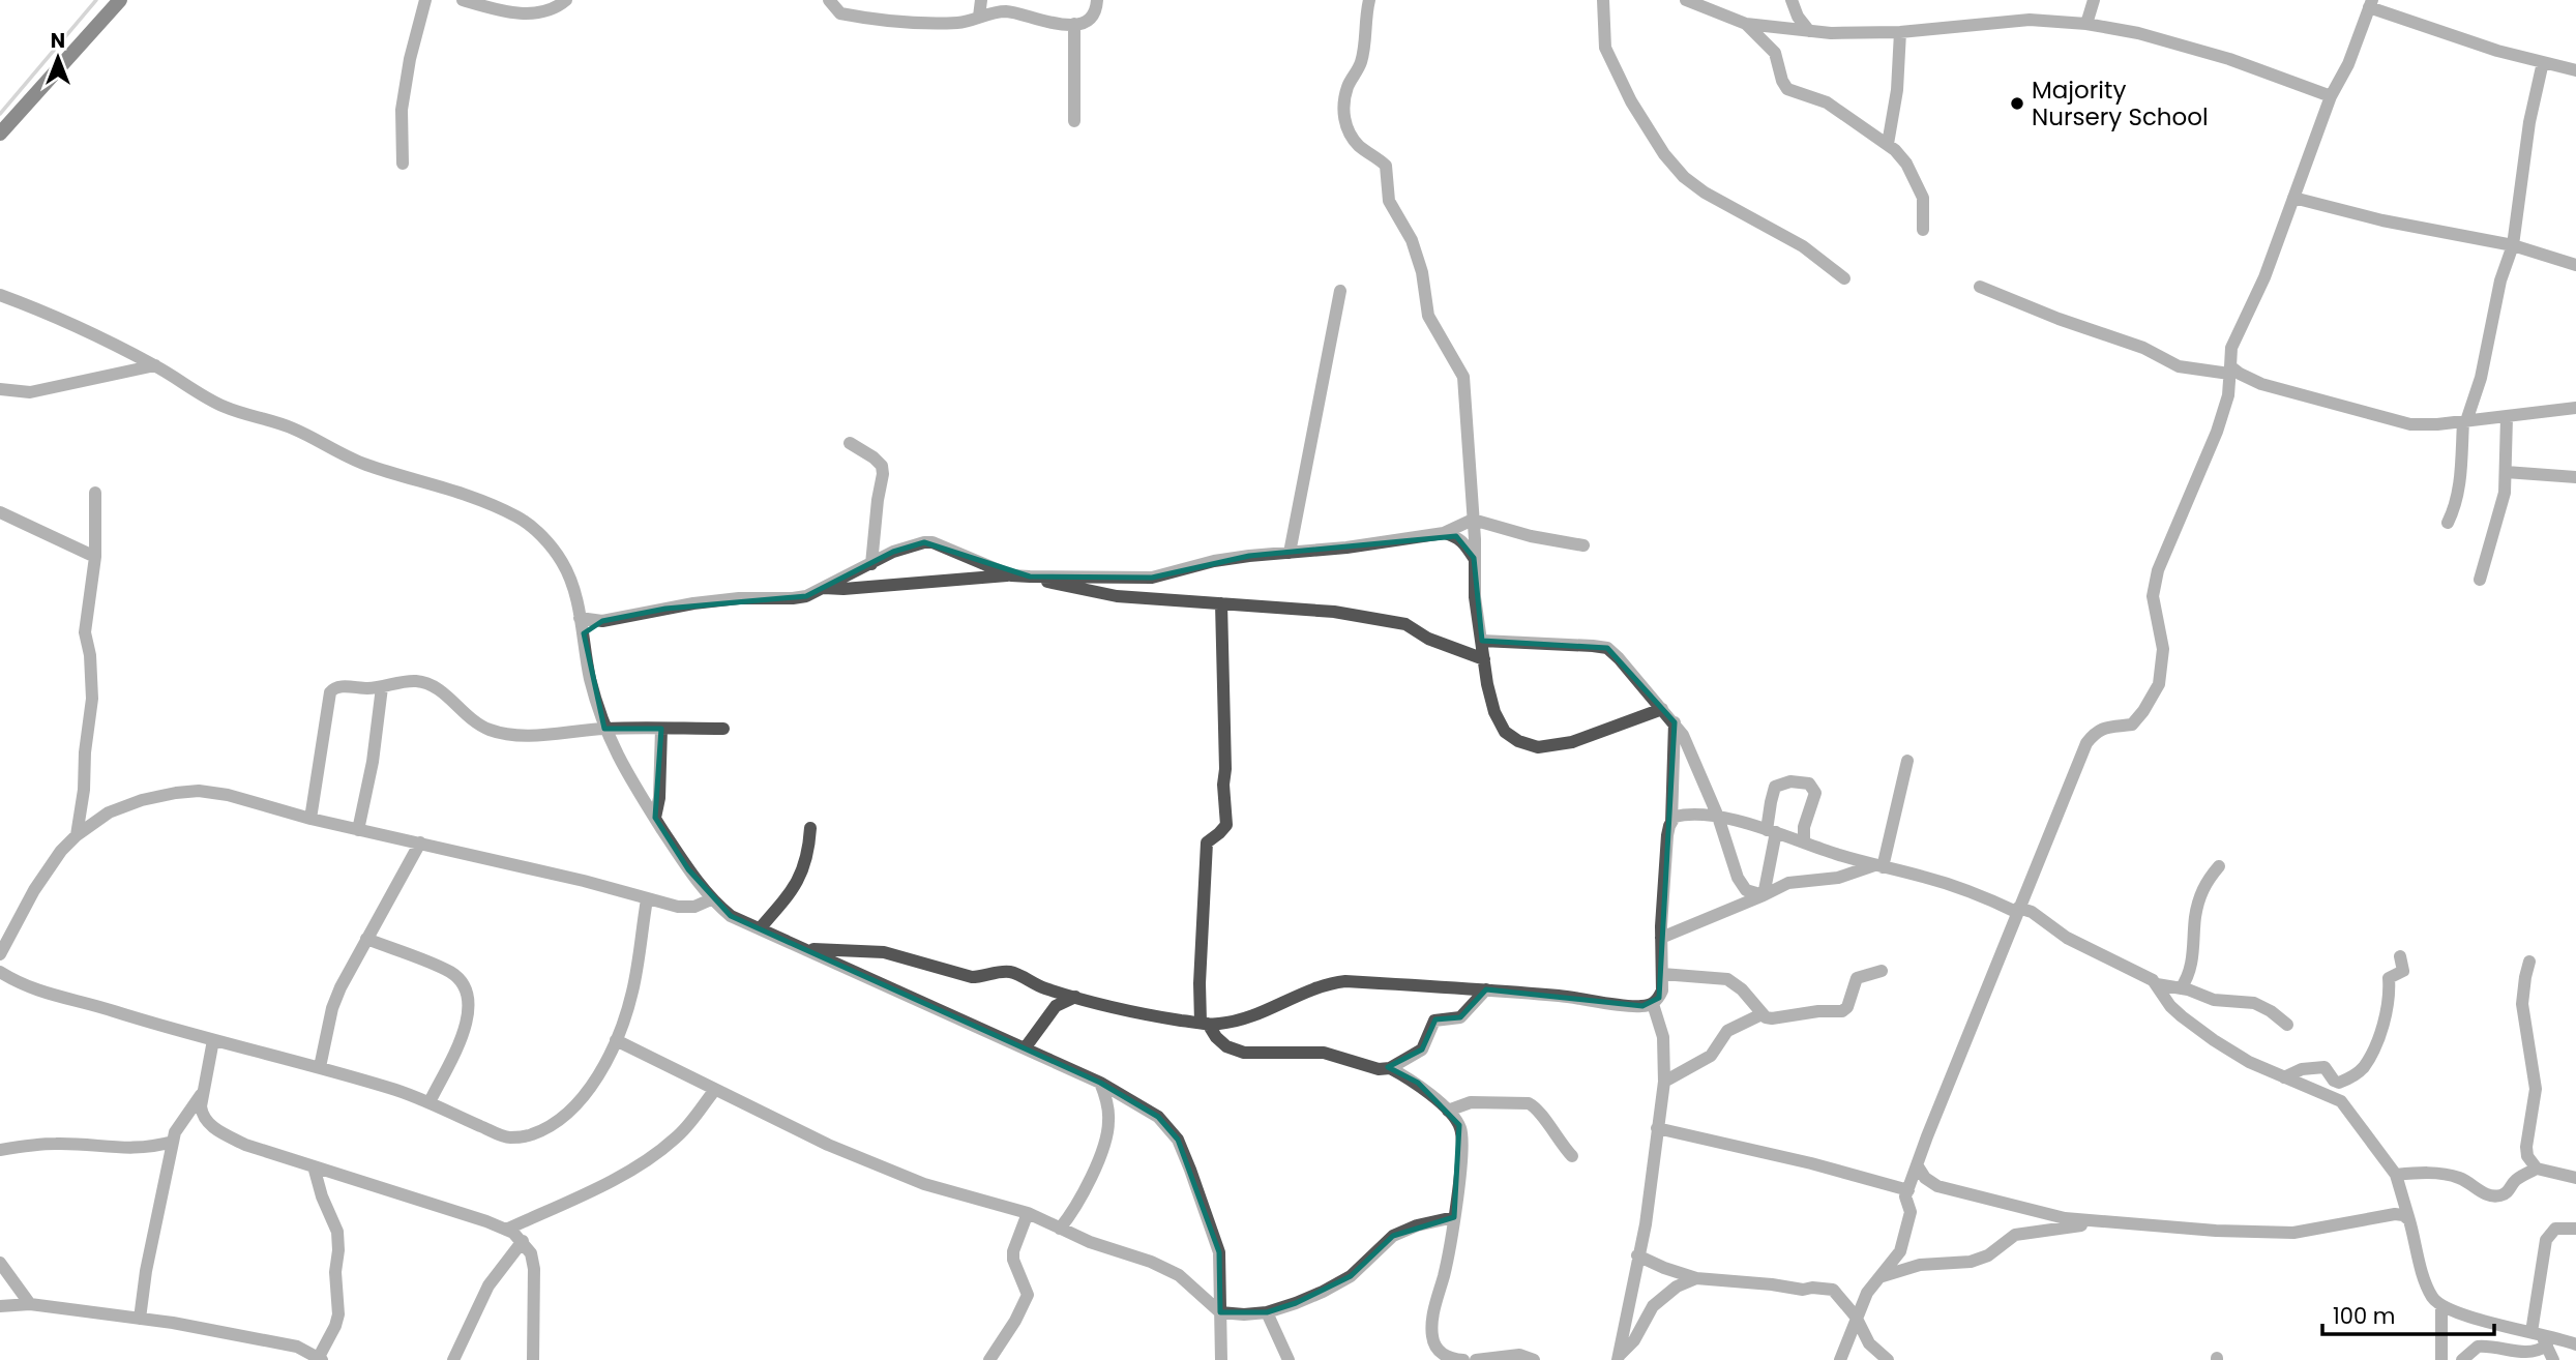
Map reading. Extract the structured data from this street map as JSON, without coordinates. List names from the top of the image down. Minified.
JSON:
{"places":["Majority Nursery School"],"scale_bar":"100 m","north":"top"}
